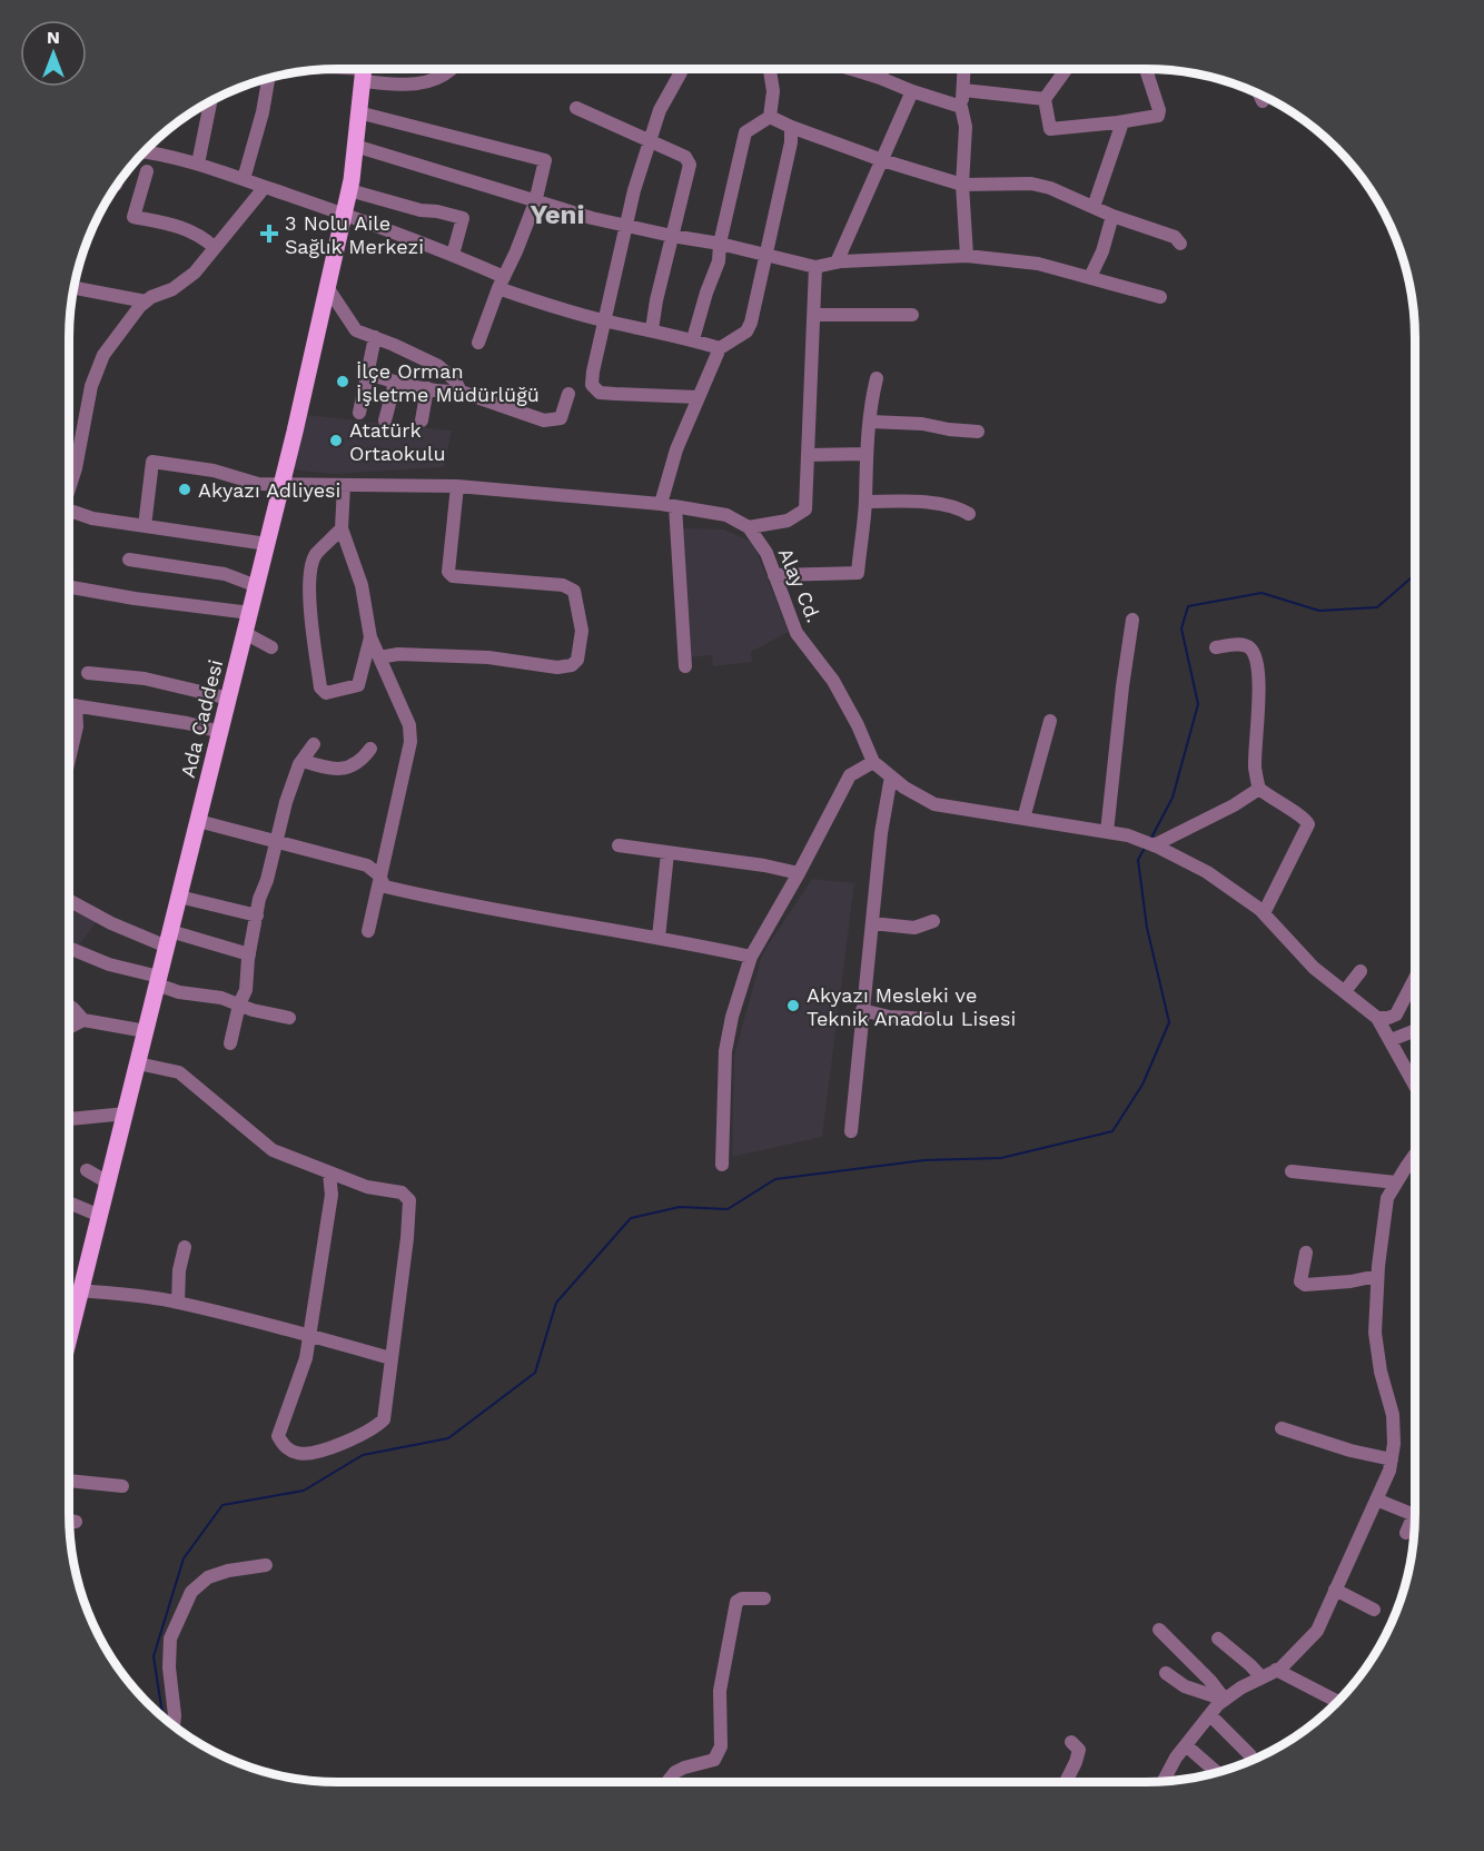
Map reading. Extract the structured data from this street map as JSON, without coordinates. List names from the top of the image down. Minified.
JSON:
{"streets":{"main road":["Ada Caddesi"],"street":["Alay Cd."]},"crossings":[["Alay Cd.","Ada Caddesi"]],"districts":["Yeni"],"places":{"health":["3 Nolu Aile Sağlık Merkezi"],"other":["İlçe Orman İşletme Müdürlüğü","Atatürk Ortaokulu","Akyazı Adliyesi","Akyazı Mesleki ve Teknik Anadolu Lisesi"]},"north":"top"}
